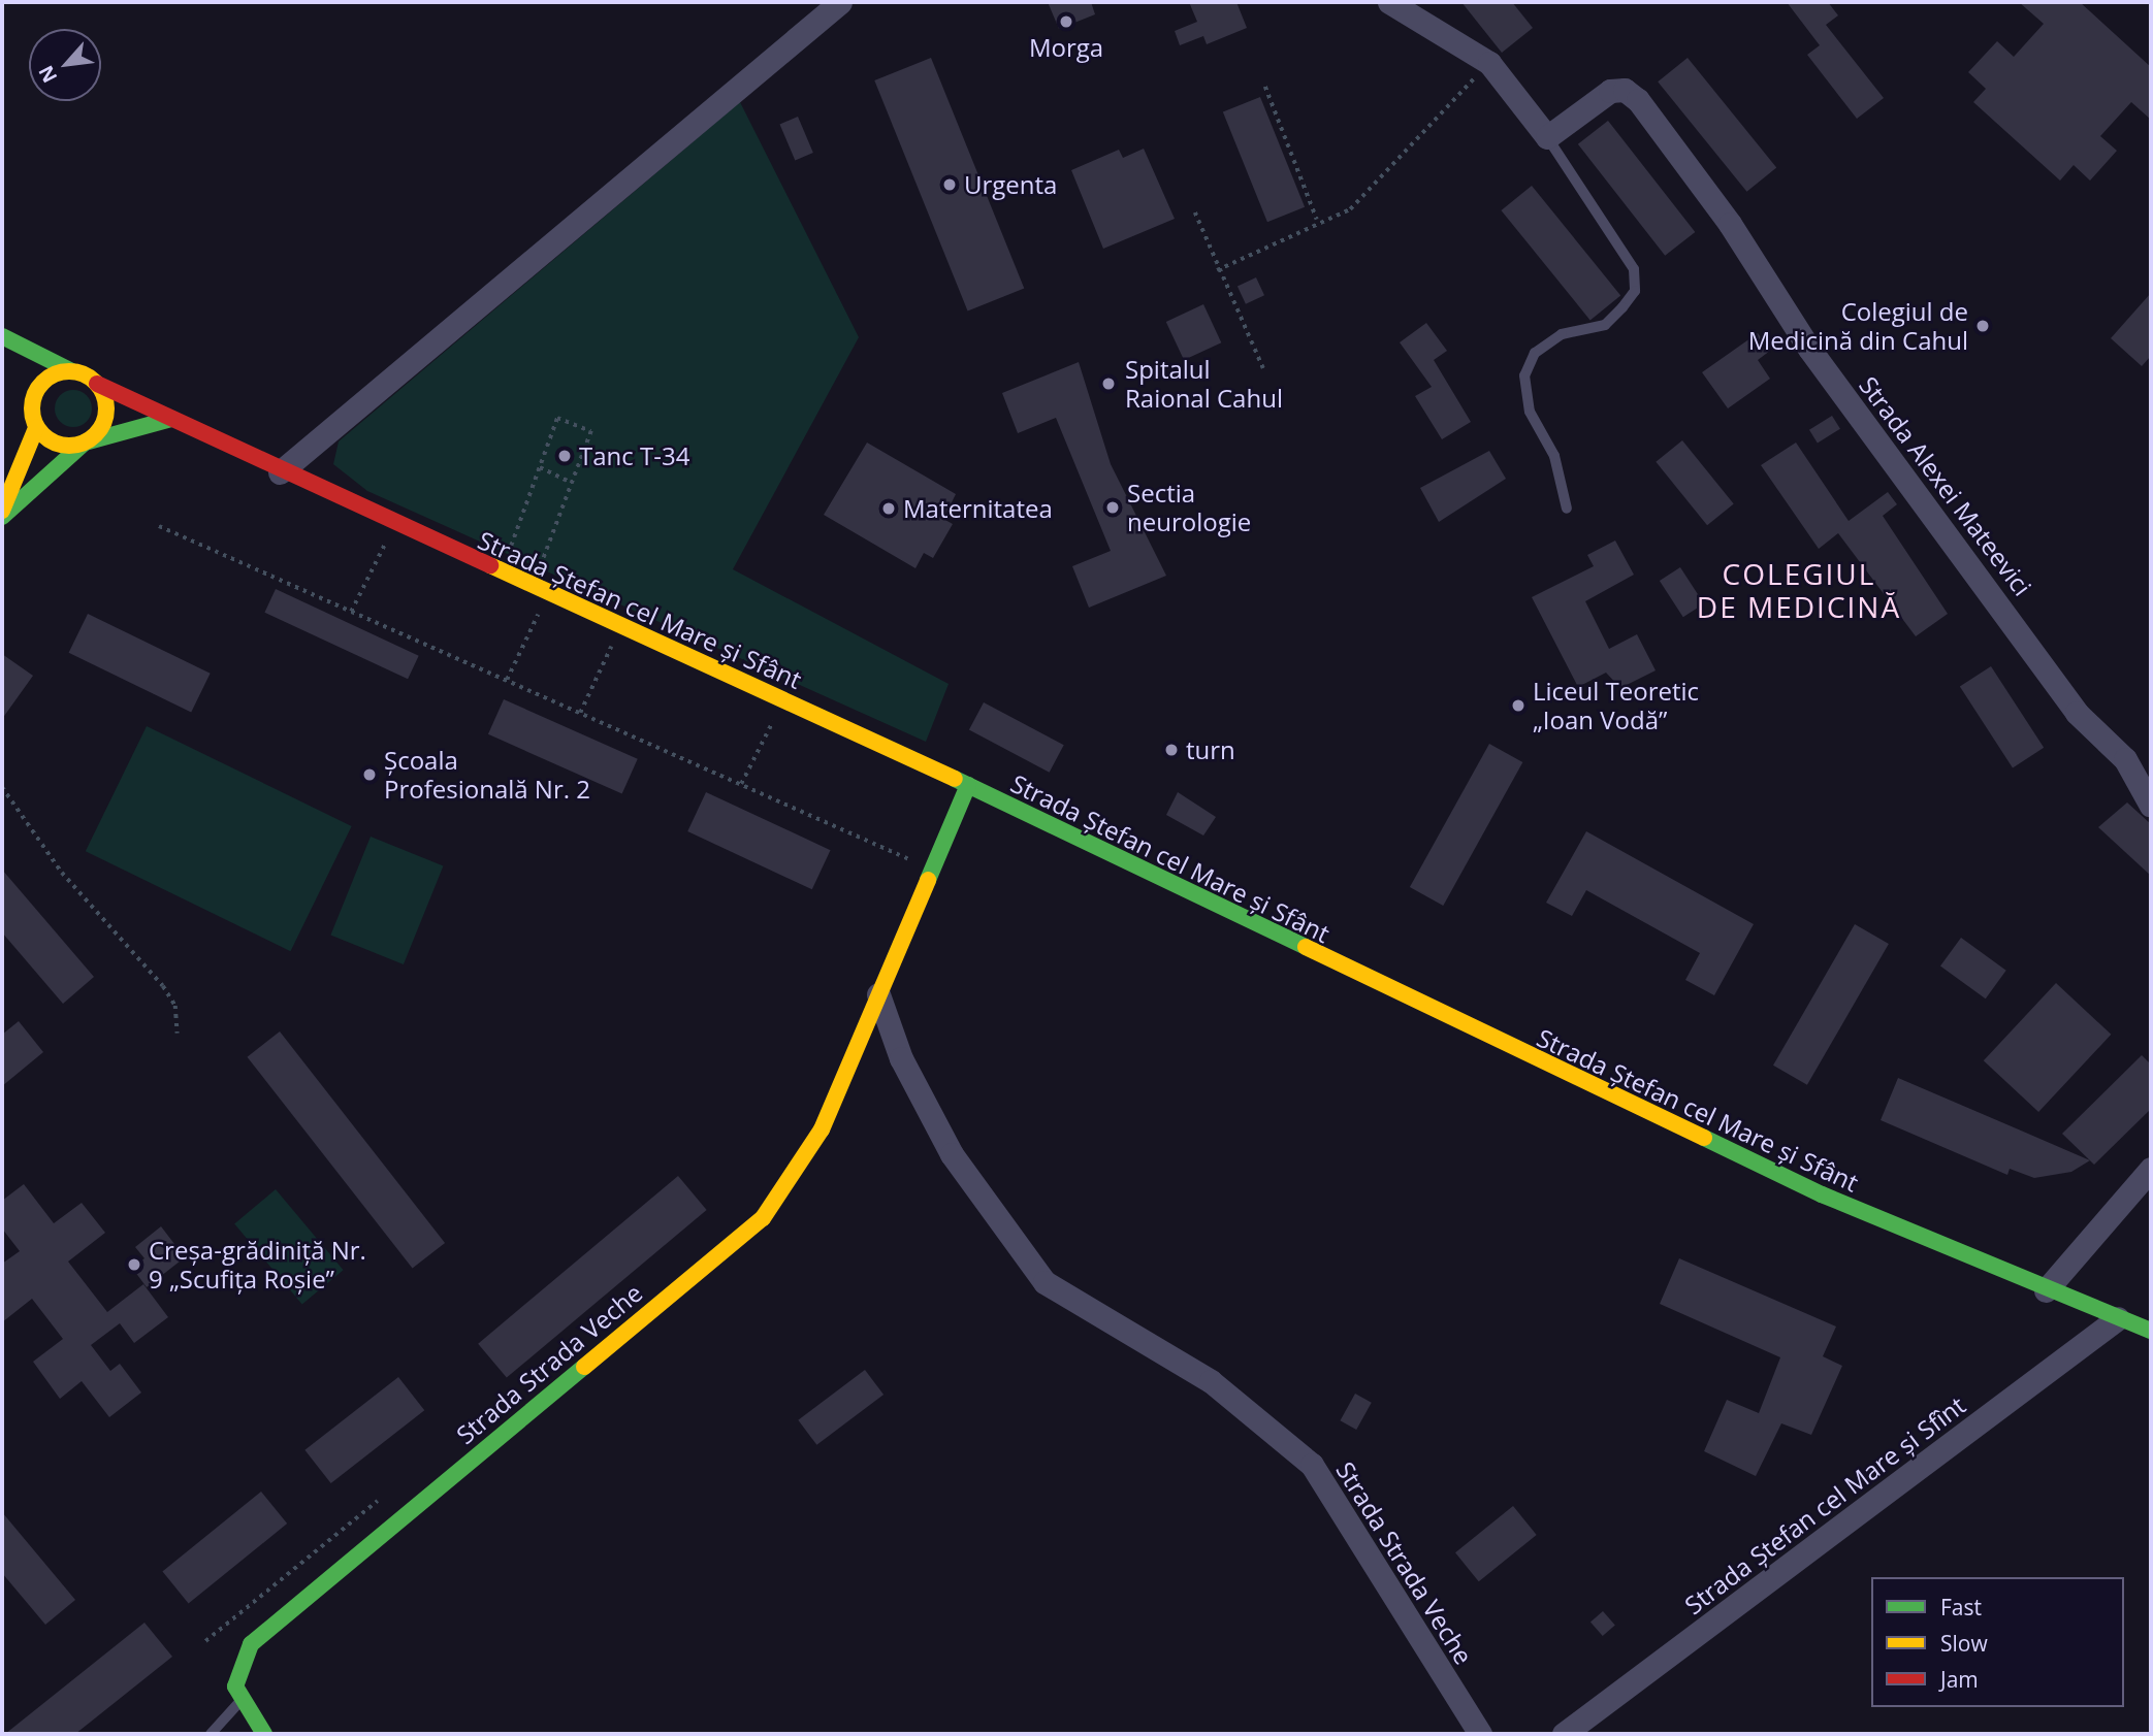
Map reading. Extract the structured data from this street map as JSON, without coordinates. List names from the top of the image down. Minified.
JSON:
{"streets":{"main road":["Strada Ștefan cel Mare și Sfânt","Strada Strada Veche"],"street":["Strada Alexei Mateevici","Strada Ștefan cel Mare și Sfînt"]},"crossings":[["Strada Ștefan cel Mare și Sfânt","Strada Strada Veche"],["Strada Ștefan cel Mare și Sfânt","Strada Ștefan cel Mare și Sfînt"]],"districts":["COLEGIUL DE MEDICINĂ"],"places":["Morga","Urgenta","Colegiul de Medicină din Cahul","Spitalul Raional Cahul","Tanc T-34","Sectia neurologie","Maternitatea","Liceul Teoretic „Ioan Vodă”","turn","Școala Profesională Nr. 2","Creșa-grădiniță Nr. 9 „Scufița Roșie”"],"legend":["Fast","Slow","Jam"],"north":"bottom left"}
